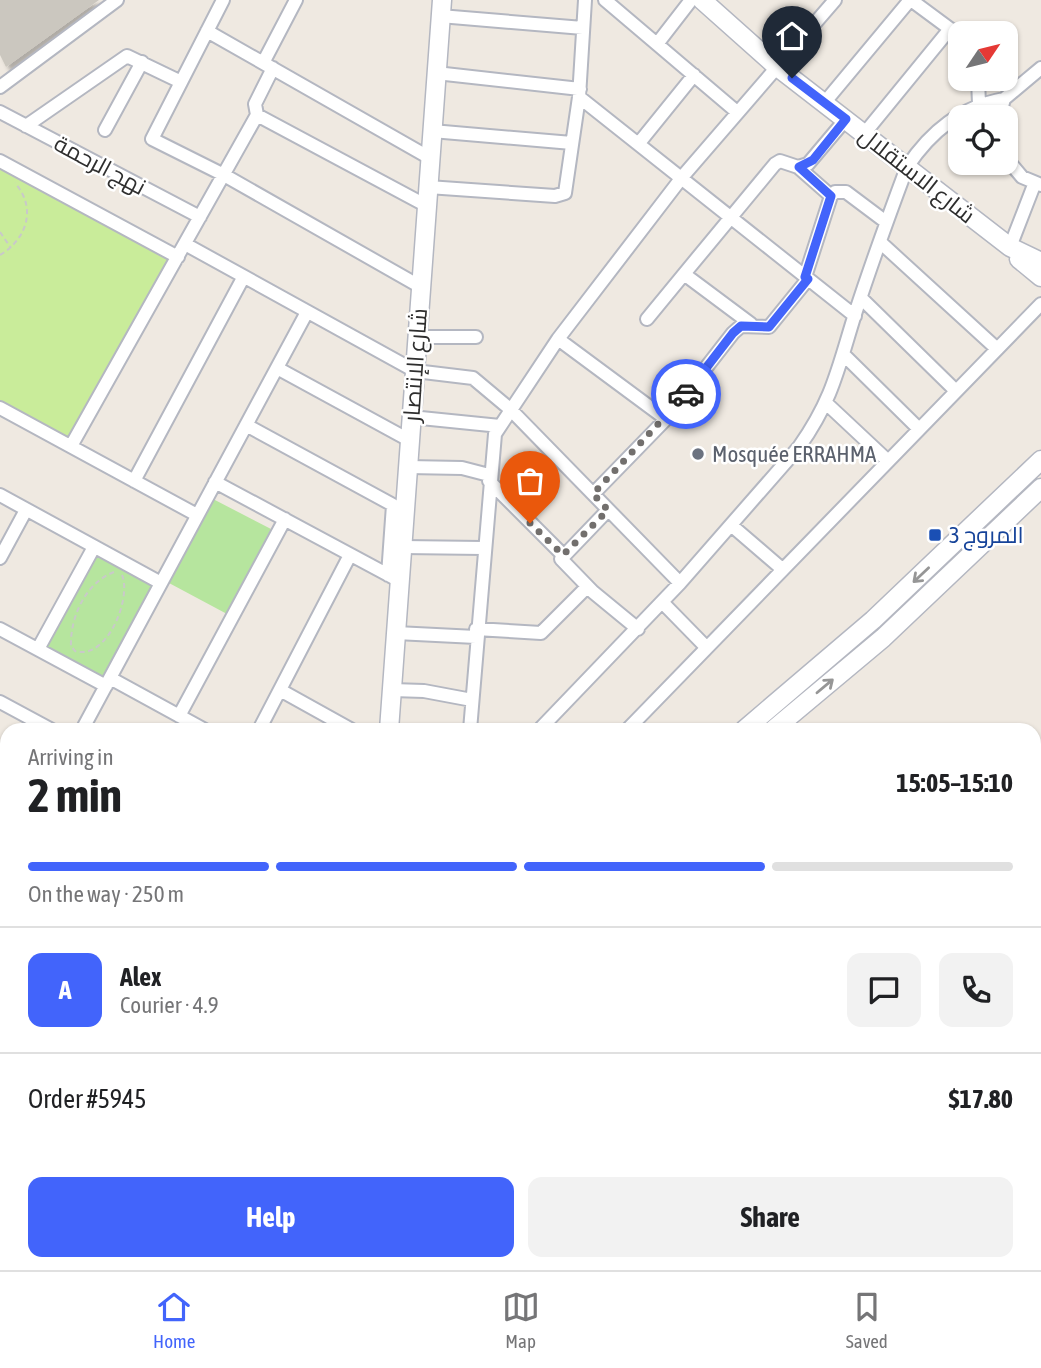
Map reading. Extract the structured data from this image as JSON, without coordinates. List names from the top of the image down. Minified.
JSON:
{"streets":{"main road":["شارع الاستقلال","شارع الإنتصار"],"street":["نهج الرحمة"]},"places":{"other":["Mosquée ERRAHMA"],"transit":["المروج 3"]},"north":"top right","page":{"heading":["2 min","Arriving in","15:05–15:10"],"panel":["Alex","Courier · 4.9","Order #5945","$17.80"],"bar":"On the way · 250 m","round":"A","buttons":["Help","Share"],"tabs":["Home","Map","Saved"]}}
